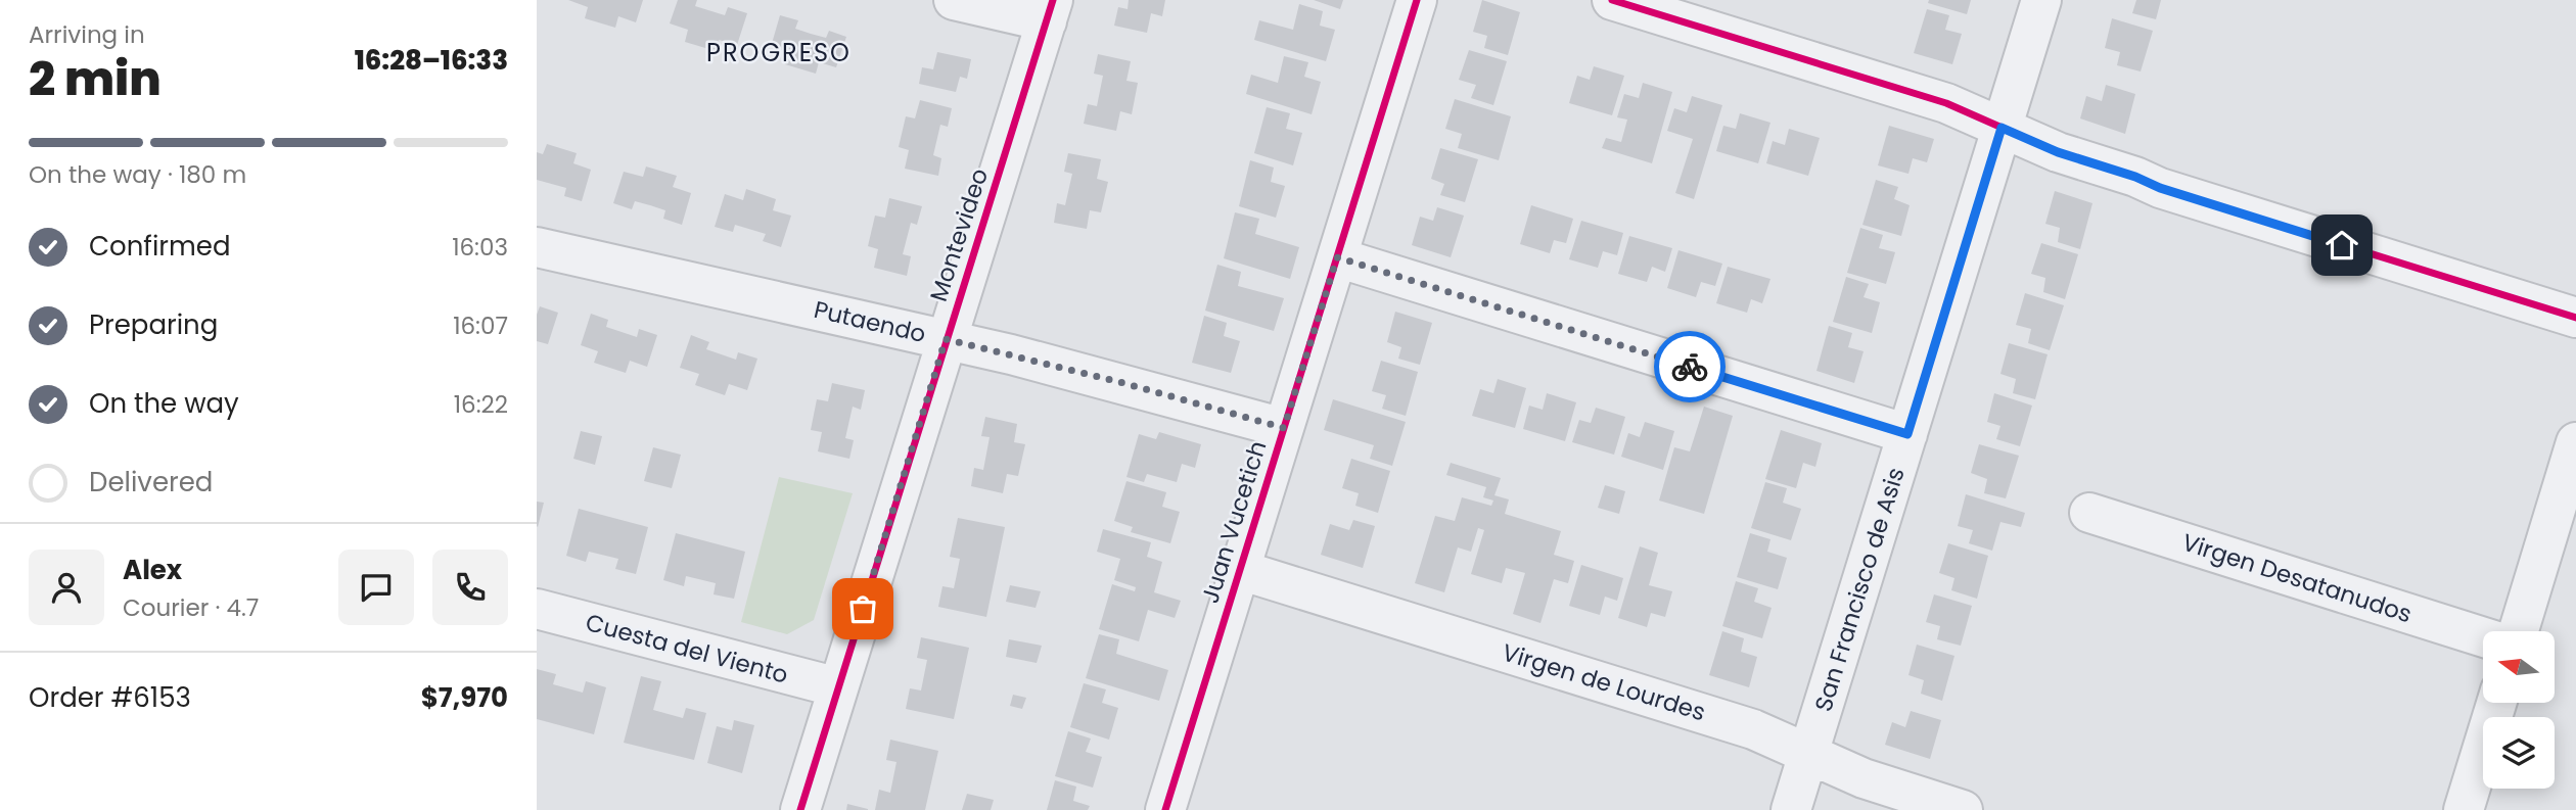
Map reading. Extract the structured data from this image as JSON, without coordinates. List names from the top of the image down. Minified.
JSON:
{"streets":{"street":["Montevideo","Putaendo","Juan Vucetich","Virgen Desatanudos","San Francisco de Asis","Cuesta del Viento","Virgen de Lourdes"]},"crossings":[["Montevideo","Putaendo"],["Montevideo","Cuesta del Viento"],["Putaendo","Juan Vucetich"],["Juan Vucetich","Virgen de Lourdes"],["San Francisco de Asis","Virgen de Lourdes"]],"districts":["PROGRESO"],"north":"left","page":{"heading":["2 min","Arriving in","16:28–16:33"],"panel":["Alex","Courier · 4.7","Order #6153","$7,970"],"bar":"On the way · 180 m","list":[["Confirmed","16:03"],["Preparing","16:07"],["On the way","16:22"],"Delivered"]}}
